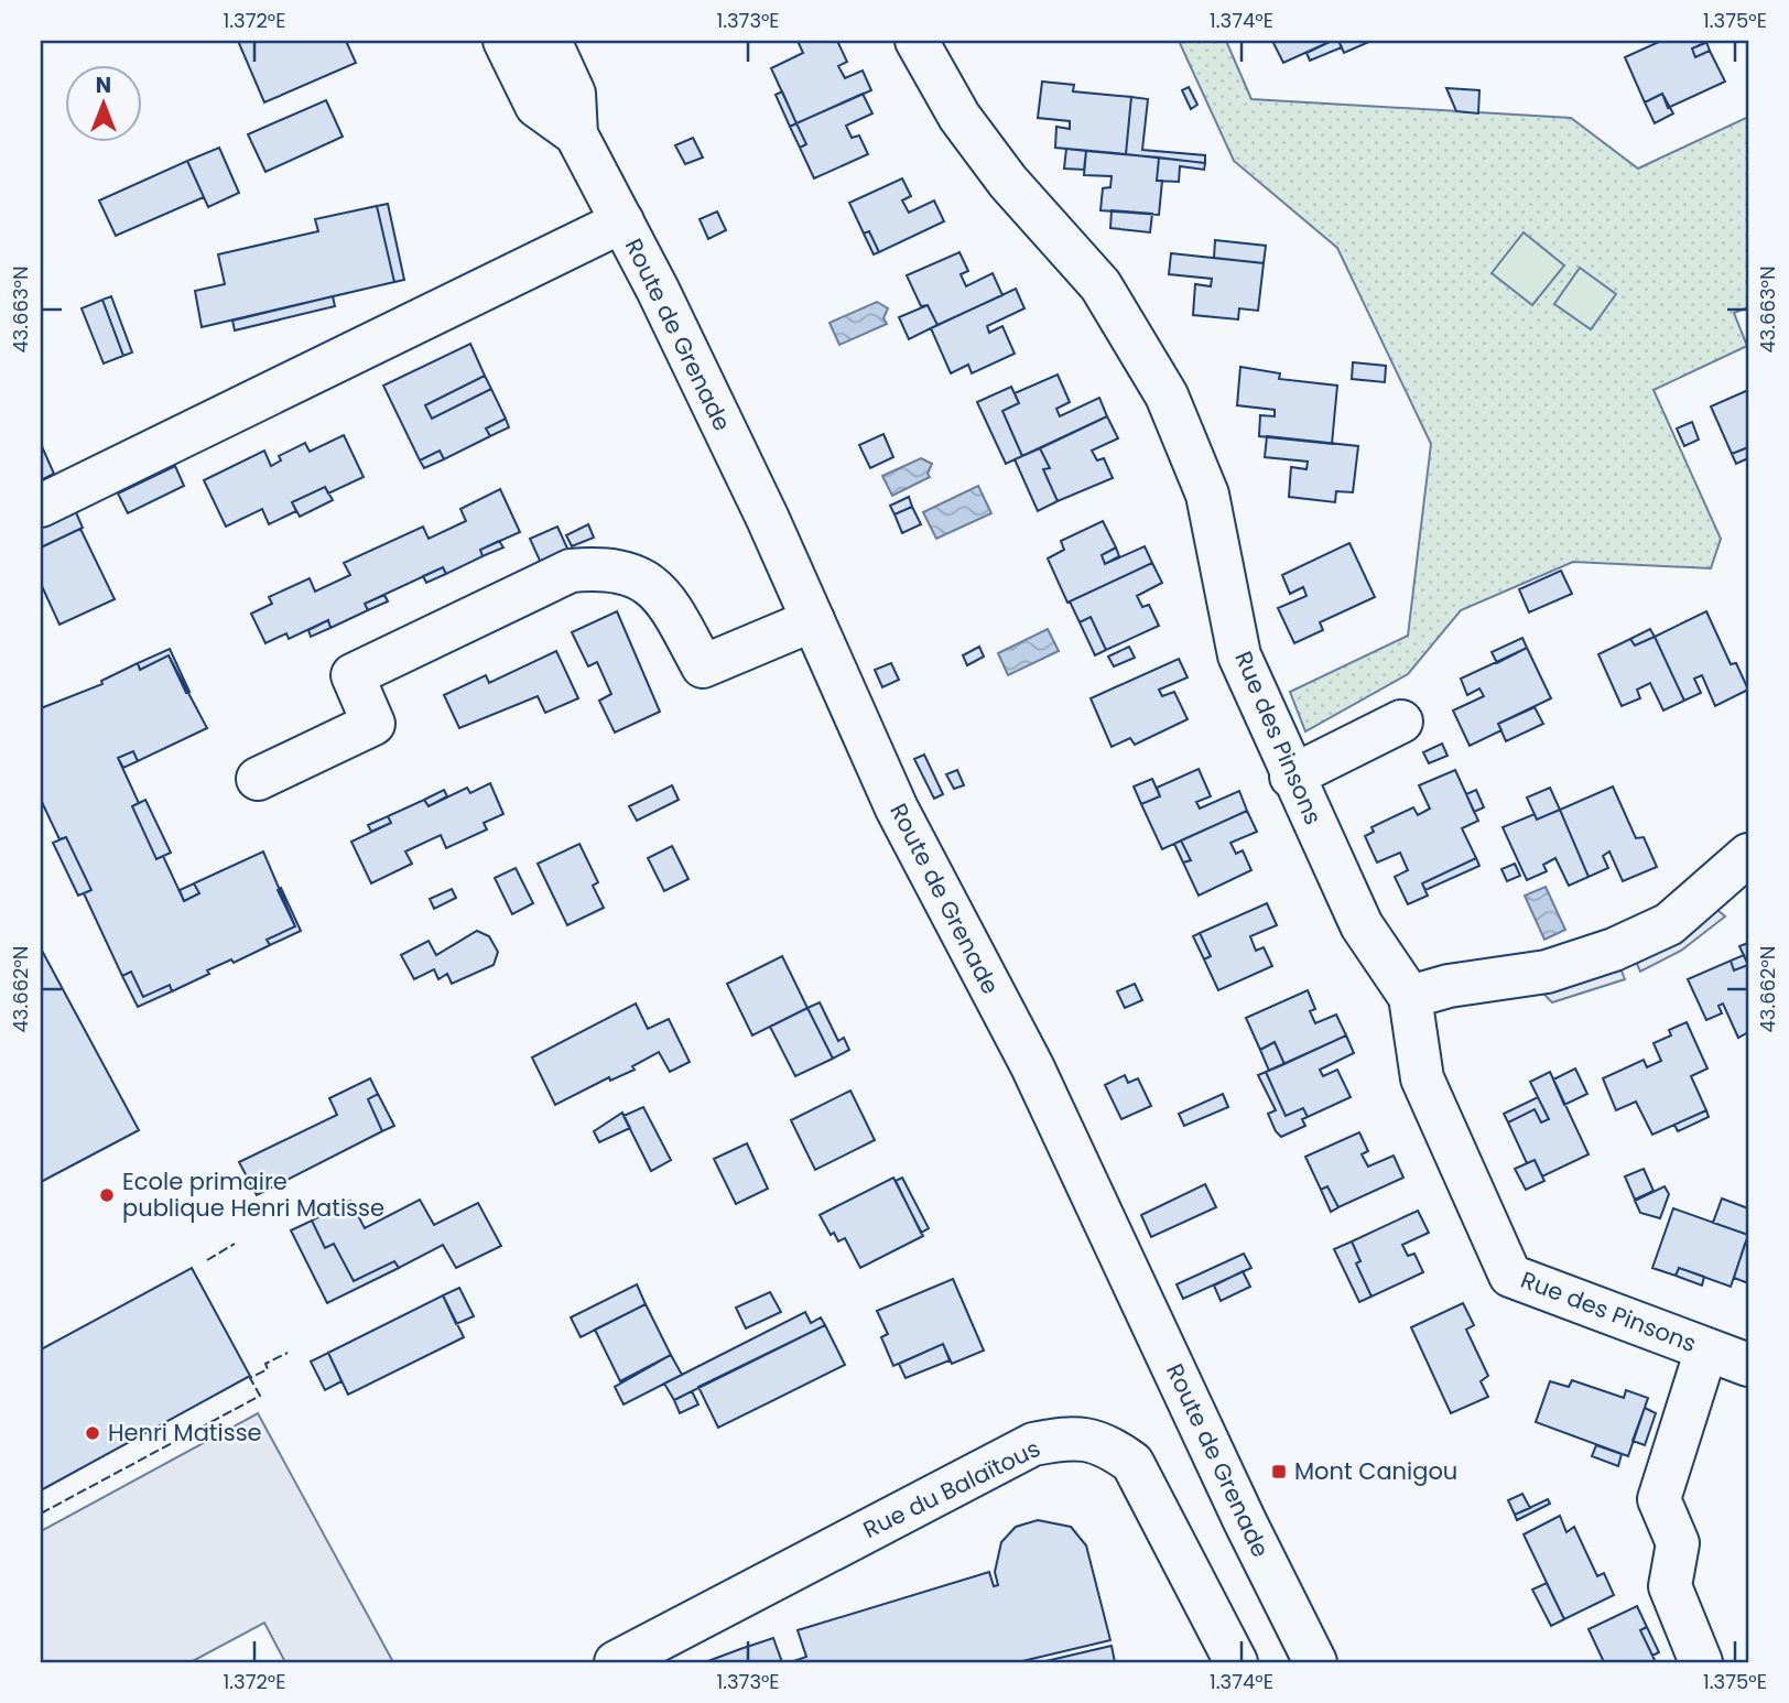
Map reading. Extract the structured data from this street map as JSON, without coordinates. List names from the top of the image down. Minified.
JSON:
{"streets":{"street":["Route de Grenade","Rue des Pinsons","Rue du Balaïtous"]},"places":{"other":["Ecole primaire publique Henri Matisse","Henri Matisse"],"transit":["Mont Canigou"]},"north":"top","coordinates":["1.372°E","1.373°E","1.374°E","1.375°E","43.663°N","43.662°N"]}
